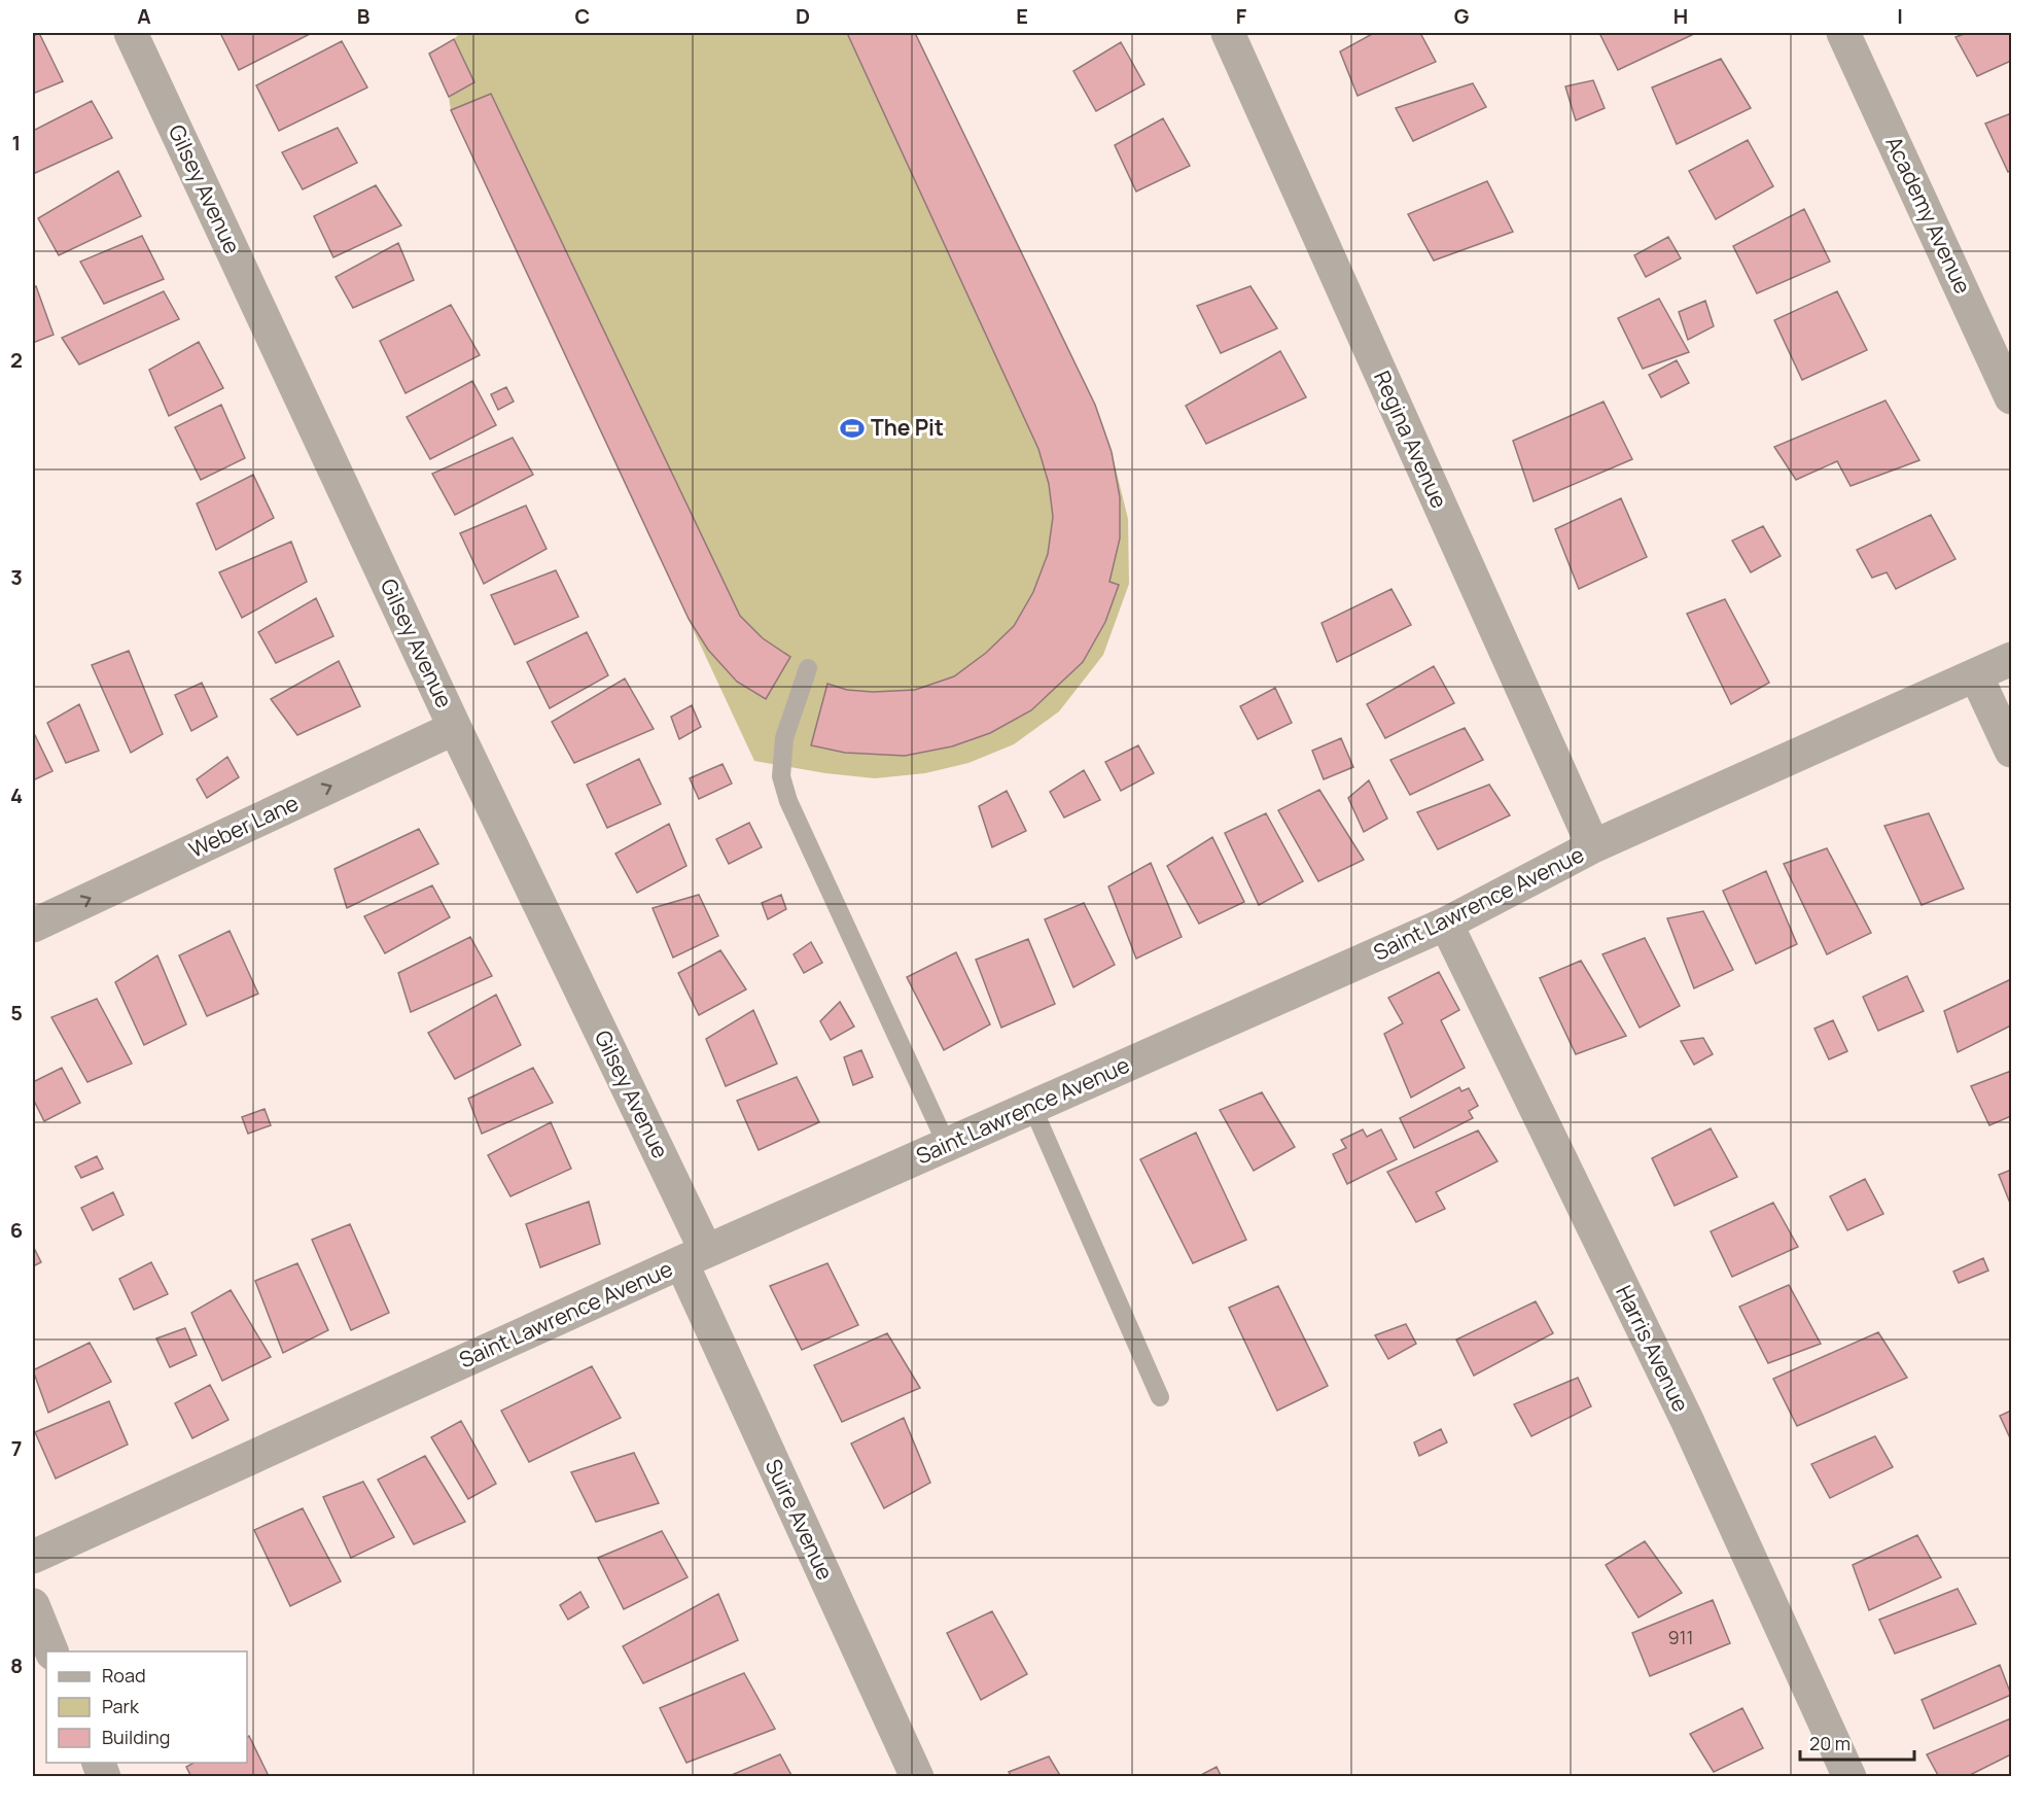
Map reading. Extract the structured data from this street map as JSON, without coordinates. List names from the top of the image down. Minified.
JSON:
{"streets":{"street":["Gilsey Avenue","Academy Avenue","Regina Avenue","Weber Lane","Saint Lawrence Avenue","Harris Avenue","Suire Avenue"]},"crossings":[["Gilsey Avenue","Weber Lane"],["Gilsey Avenue","Saint Lawrence Avenue"],["Gilsey Avenue","Suire Avenue"],["Regina Avenue","Saint Lawrence Avenue"],["Saint Lawrence Avenue","Harris Avenue"],["Saint Lawrence Avenue","Suire Avenue"]],"one_way":["Weber Lane"],"places":{"sports":["The Pit"]},"house_numbers":["911"],"legend":["Road","Park","Building"],"scale_bar":"20 m","grid":{"columns":["A","B","C","D","E","F","G","H","I"],"rows":["1","2","3","4","5","6","7","8"]}}
